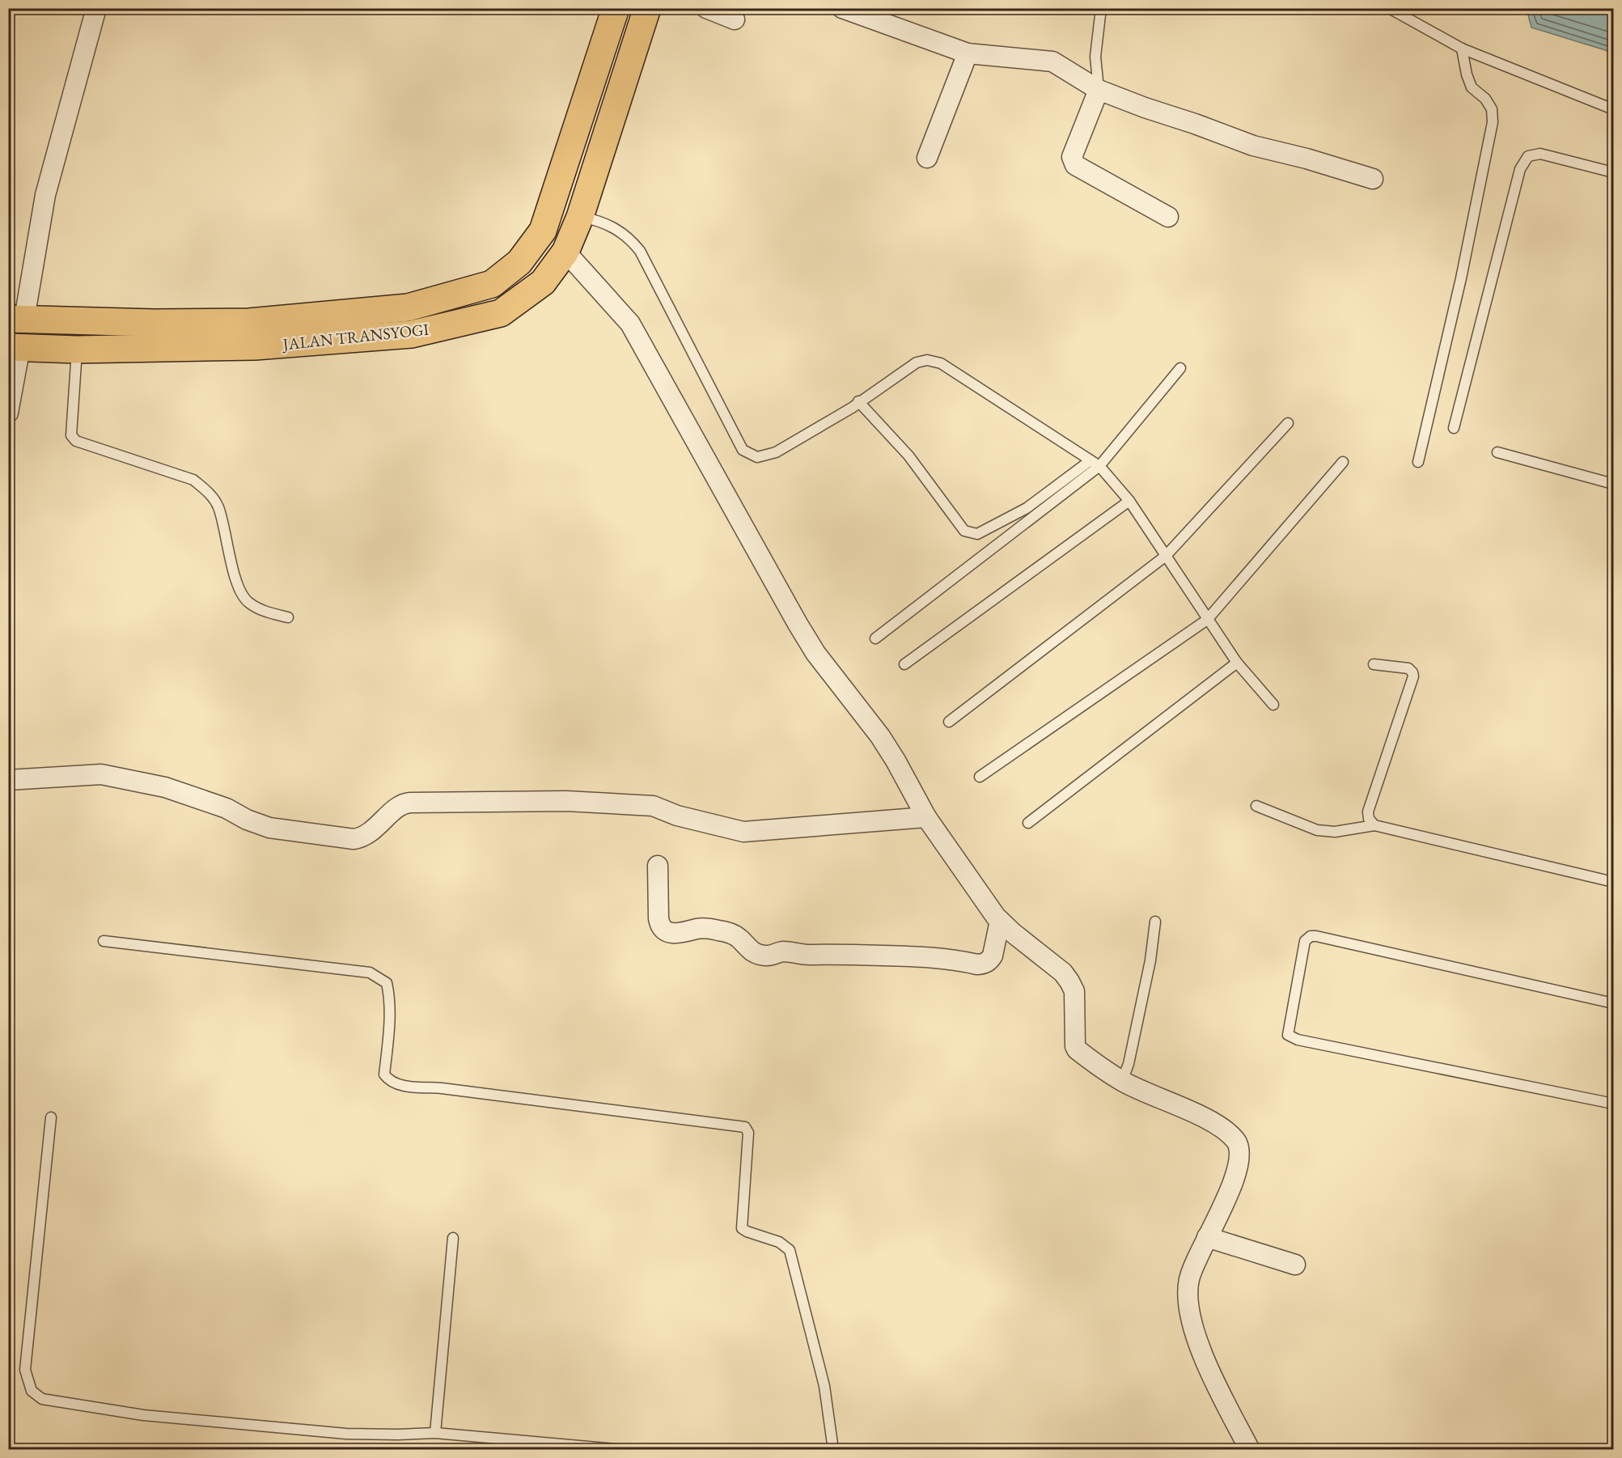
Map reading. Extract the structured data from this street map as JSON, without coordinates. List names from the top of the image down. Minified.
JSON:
{"streets":{"highway":["JALAN TRANSYOGI"]}}
